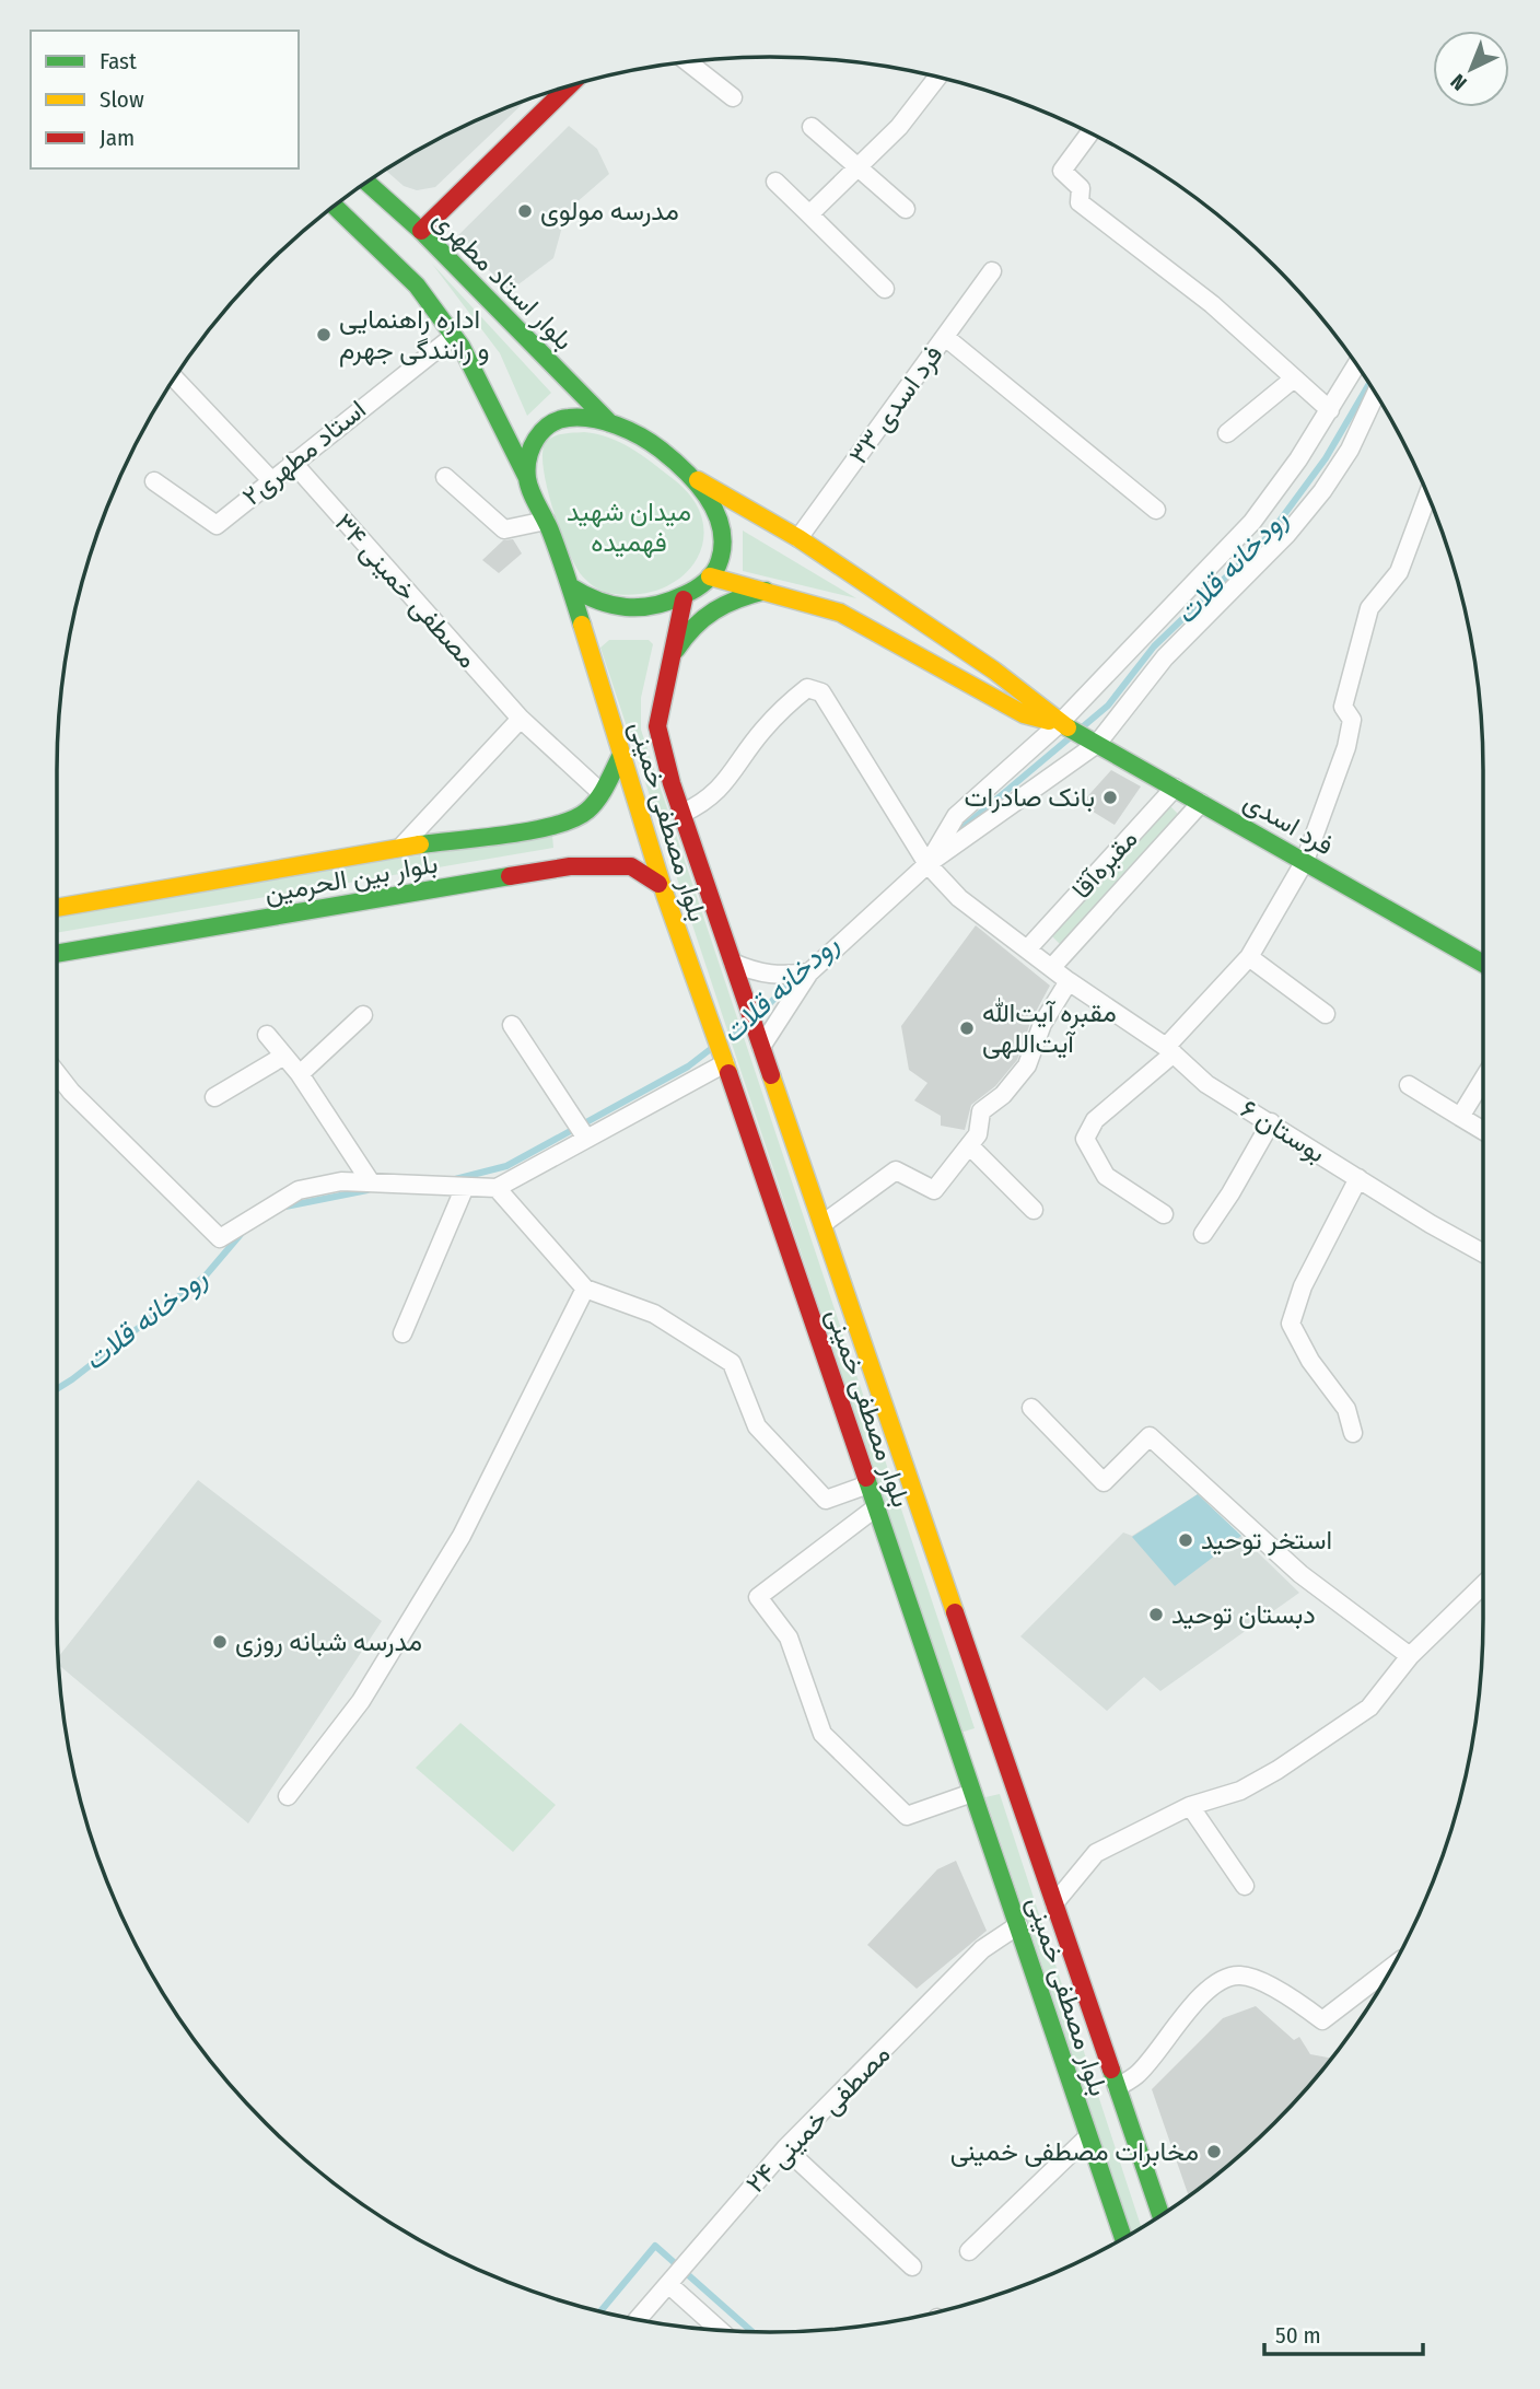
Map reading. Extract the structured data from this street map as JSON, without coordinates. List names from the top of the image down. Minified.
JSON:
{"streets":{"main road":["بلوار استاد مطهری","بلوار مصطفی خمینی","فرد اسدی","بلوار بین الحرمین"],"street":["فرد اسدی ۳۳","استاد مطهری۲","مصطفی خمینی ۳۴","مقبره‌آقا","بوستان ۶","مصطفی خمینی ۲۴"]},"crossings":[["بلوار استاد مطهری","بلوار مصطفی خمینی"],["بلوار استاد مطهری","فرد اسدی"],["فرد اسدی ۳۳","فرد اسدی"],["استاد مطهری۲","مصطفی خمینی ۳۴"],["مصطفی خمینی ۳۴","بلوار بین الحرمین"],["بلوار مصطفی خمینی","فرد اسدی"],["بلوار مصطفی خمینی","بلوار بین الحرمین"],["بلوار مصطفی خمینی","مصطفی خمینی ۲۴"],["فرد اسدی","مقبره‌آقا"]],"water":["رودخانه قلات"],"parks":["میدان شهید فهمیده"],"places":["مدرسه مولوی","اداره راهنمایی و رانندگی جهرم","بانک صادرات","مقبره آیت‌الله آیت‌اللهی","استخر توحید","دبستان توحید","مدرسه شبانه روزی","مخابرات مصطفی خمینی"],"legend":["Fast","Slow","Jam"],"scale_bar":"50 m","north":"bottom left"}
